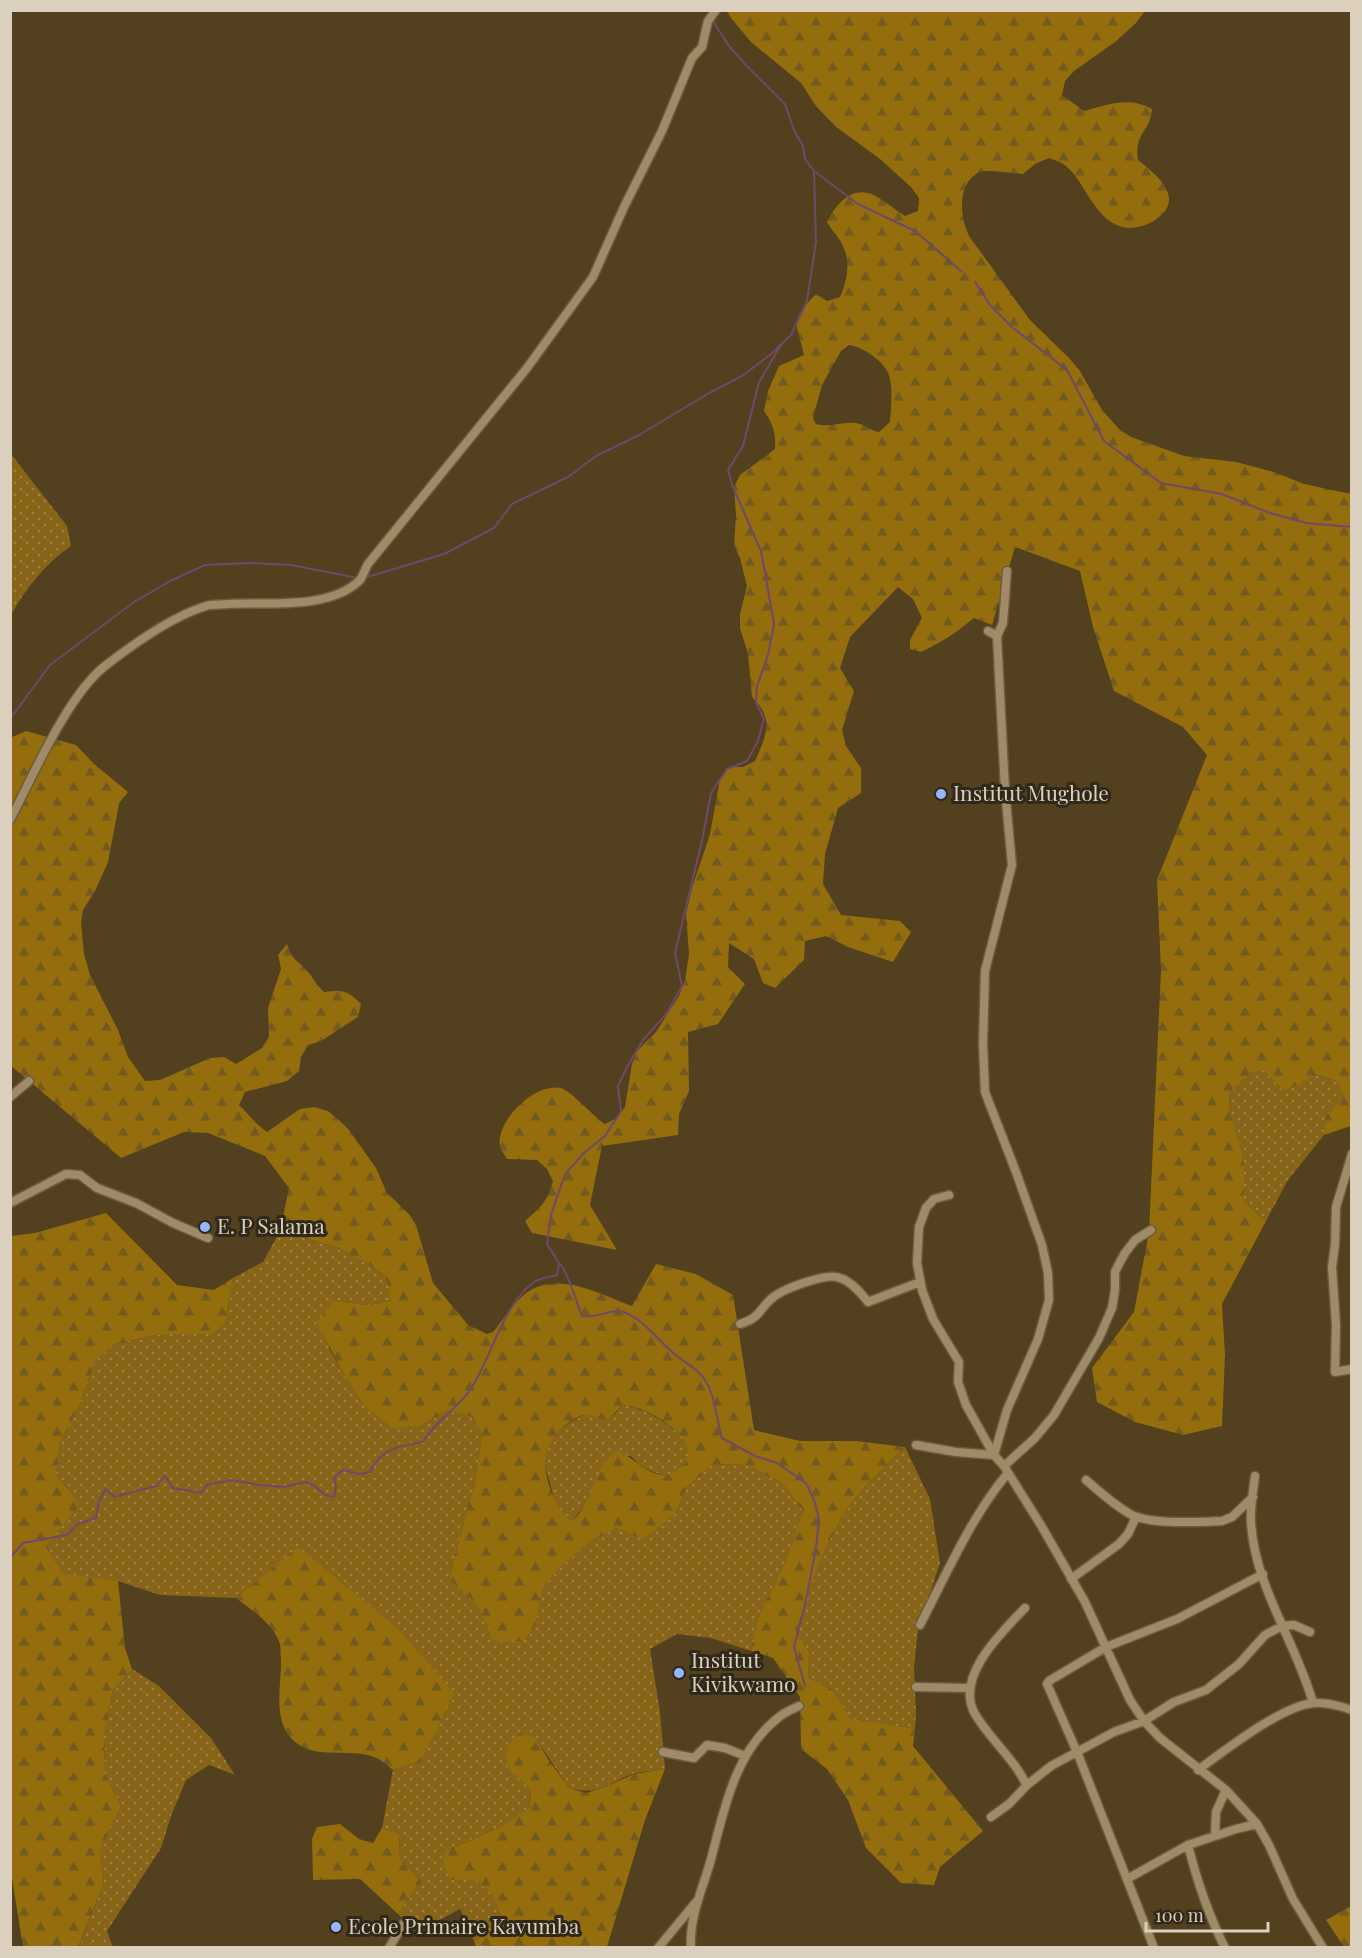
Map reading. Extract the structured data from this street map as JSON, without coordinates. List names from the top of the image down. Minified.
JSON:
{"places":["Institut Mughole","E. P Salama","Institut Kivikwamo","Ecole Primaire Kavumba"],"scale_bar":"100 m"}
